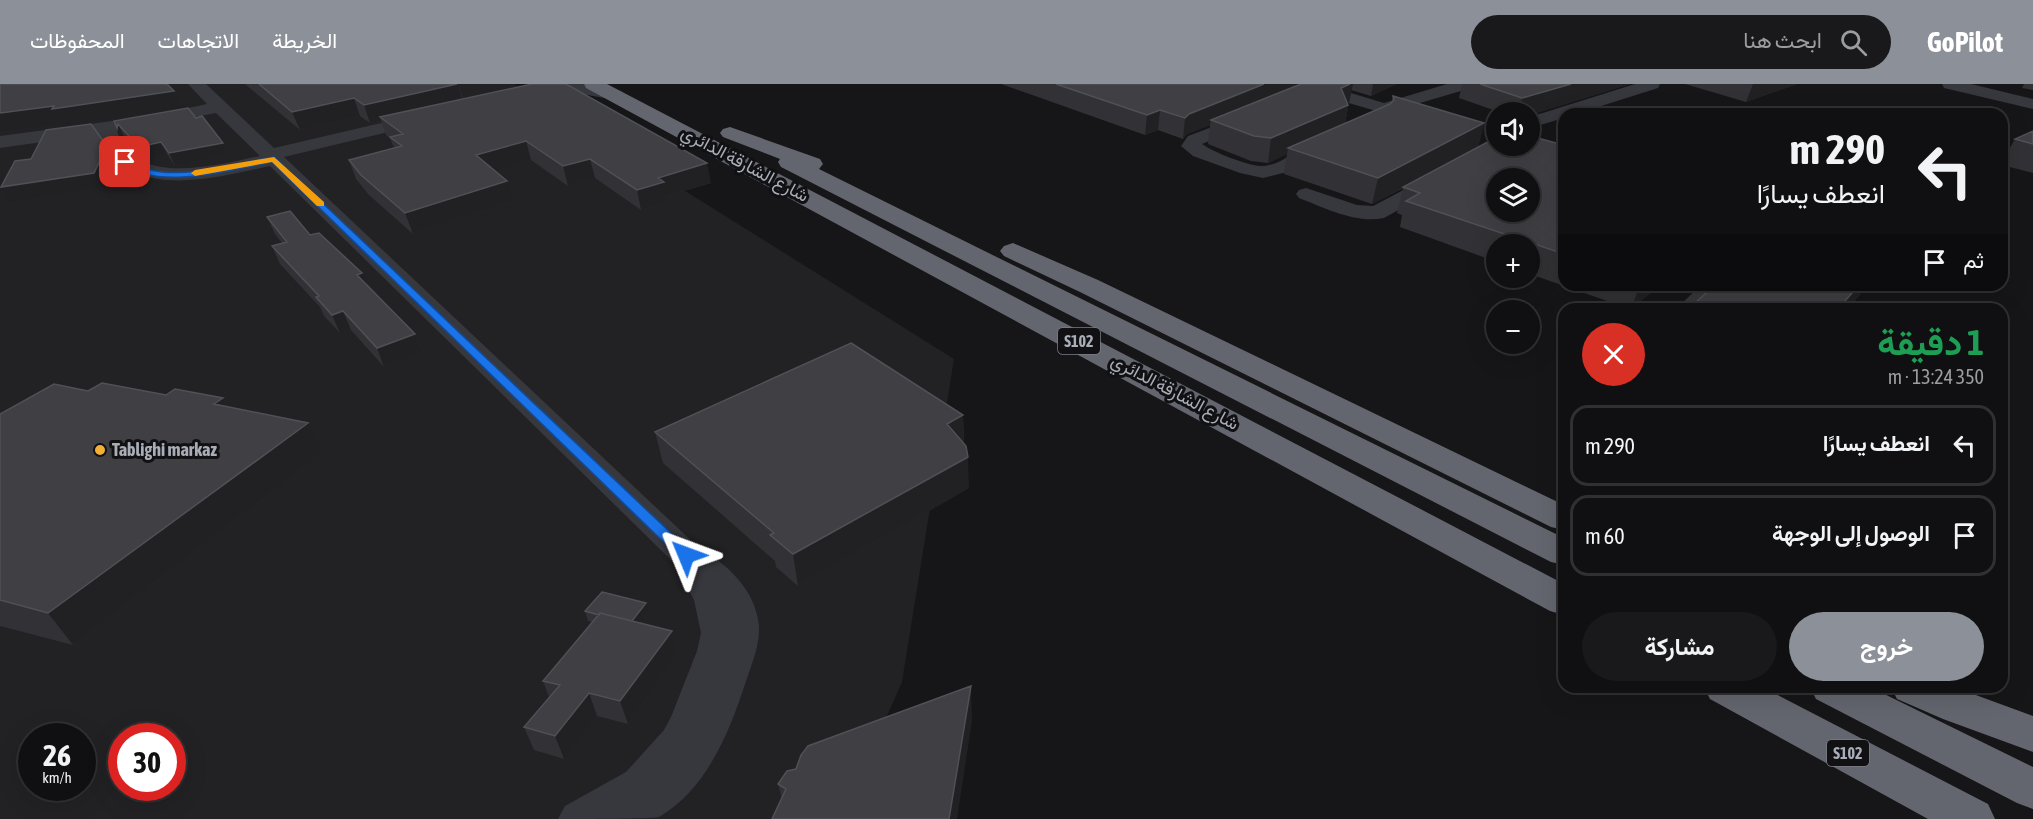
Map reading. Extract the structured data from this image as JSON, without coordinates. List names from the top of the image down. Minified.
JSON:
{"streets":{"highway":["شارع الشارقة الدائري","S102"]},"places":["Tablighi markaz"],"page":{"header":"GoPilot","search":"ابحث هنا","nav":["الخريطة","الاتجاهات","المحفوظات"],"map_buttons":["+","−"],"turn":["290 m","انعطف يسارًا"],"then":"ثم","heading":["1 دقيقة","350 m · 13:24"],"list":[{"name":"انعطف يسارًا","value":"290 m"},{"name":"الوصول إلى الوجهة","value":"60 m"}],"buttons":["خروج","مشاركة"],"speed":"26 km/h","limit":"30"}}
